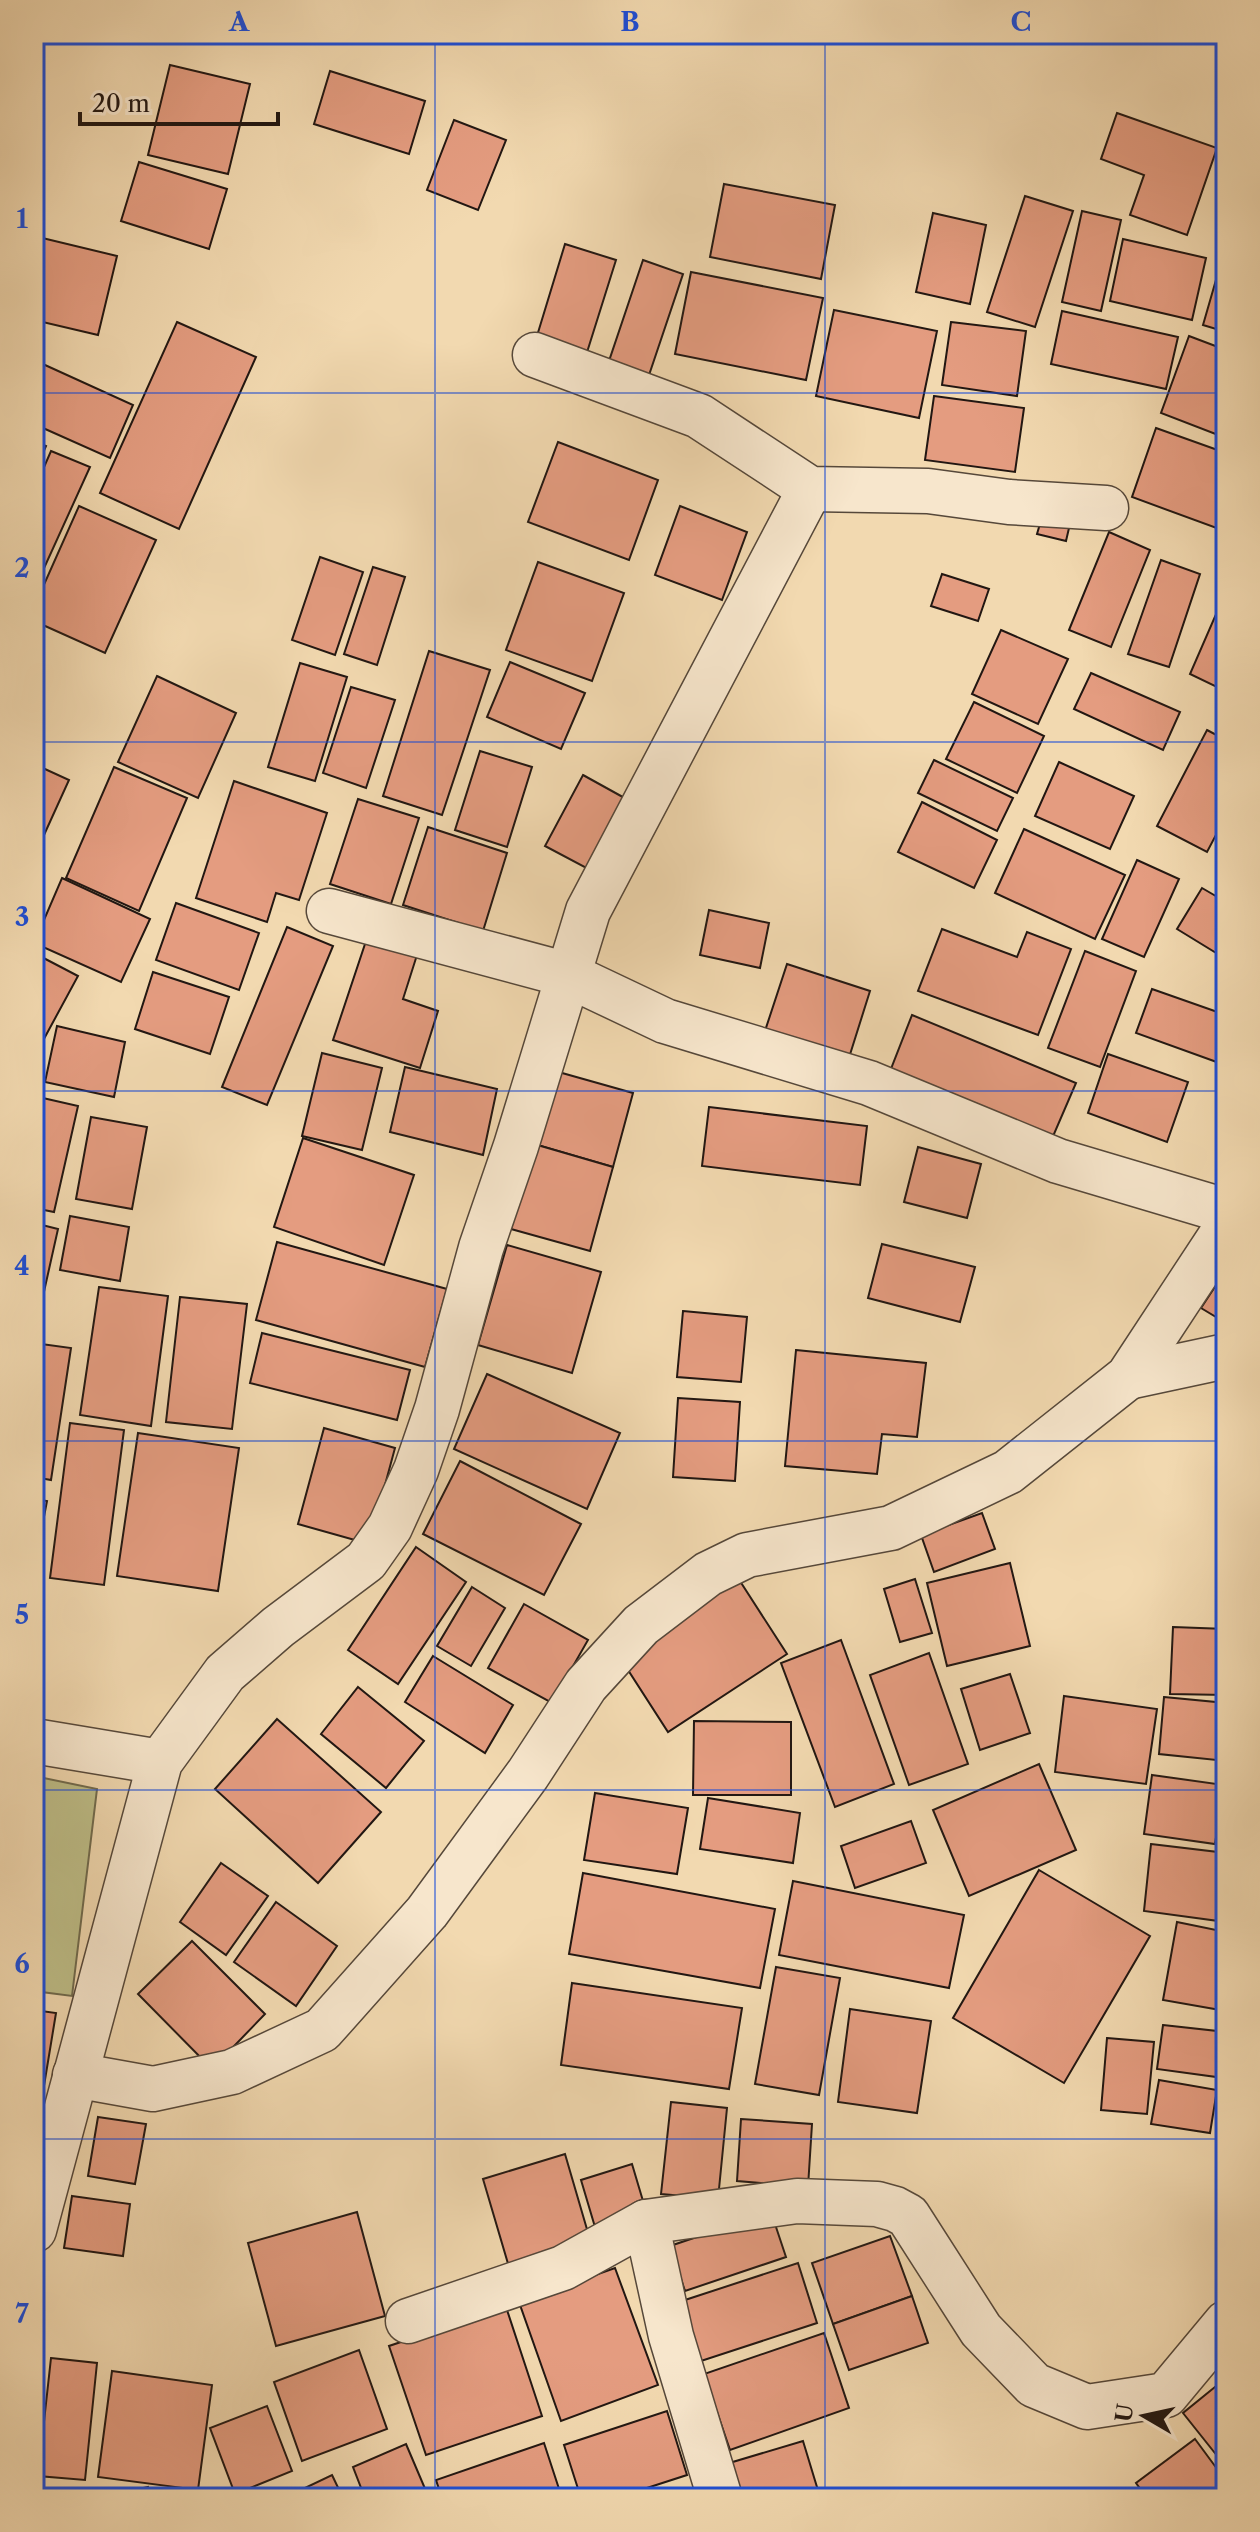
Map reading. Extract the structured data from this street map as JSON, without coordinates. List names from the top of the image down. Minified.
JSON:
{"scale_bar":"20 m","north":"left","grid":{"columns":["A","B","C"],"rows":["1","2","3","4","5","6","7"]}}
